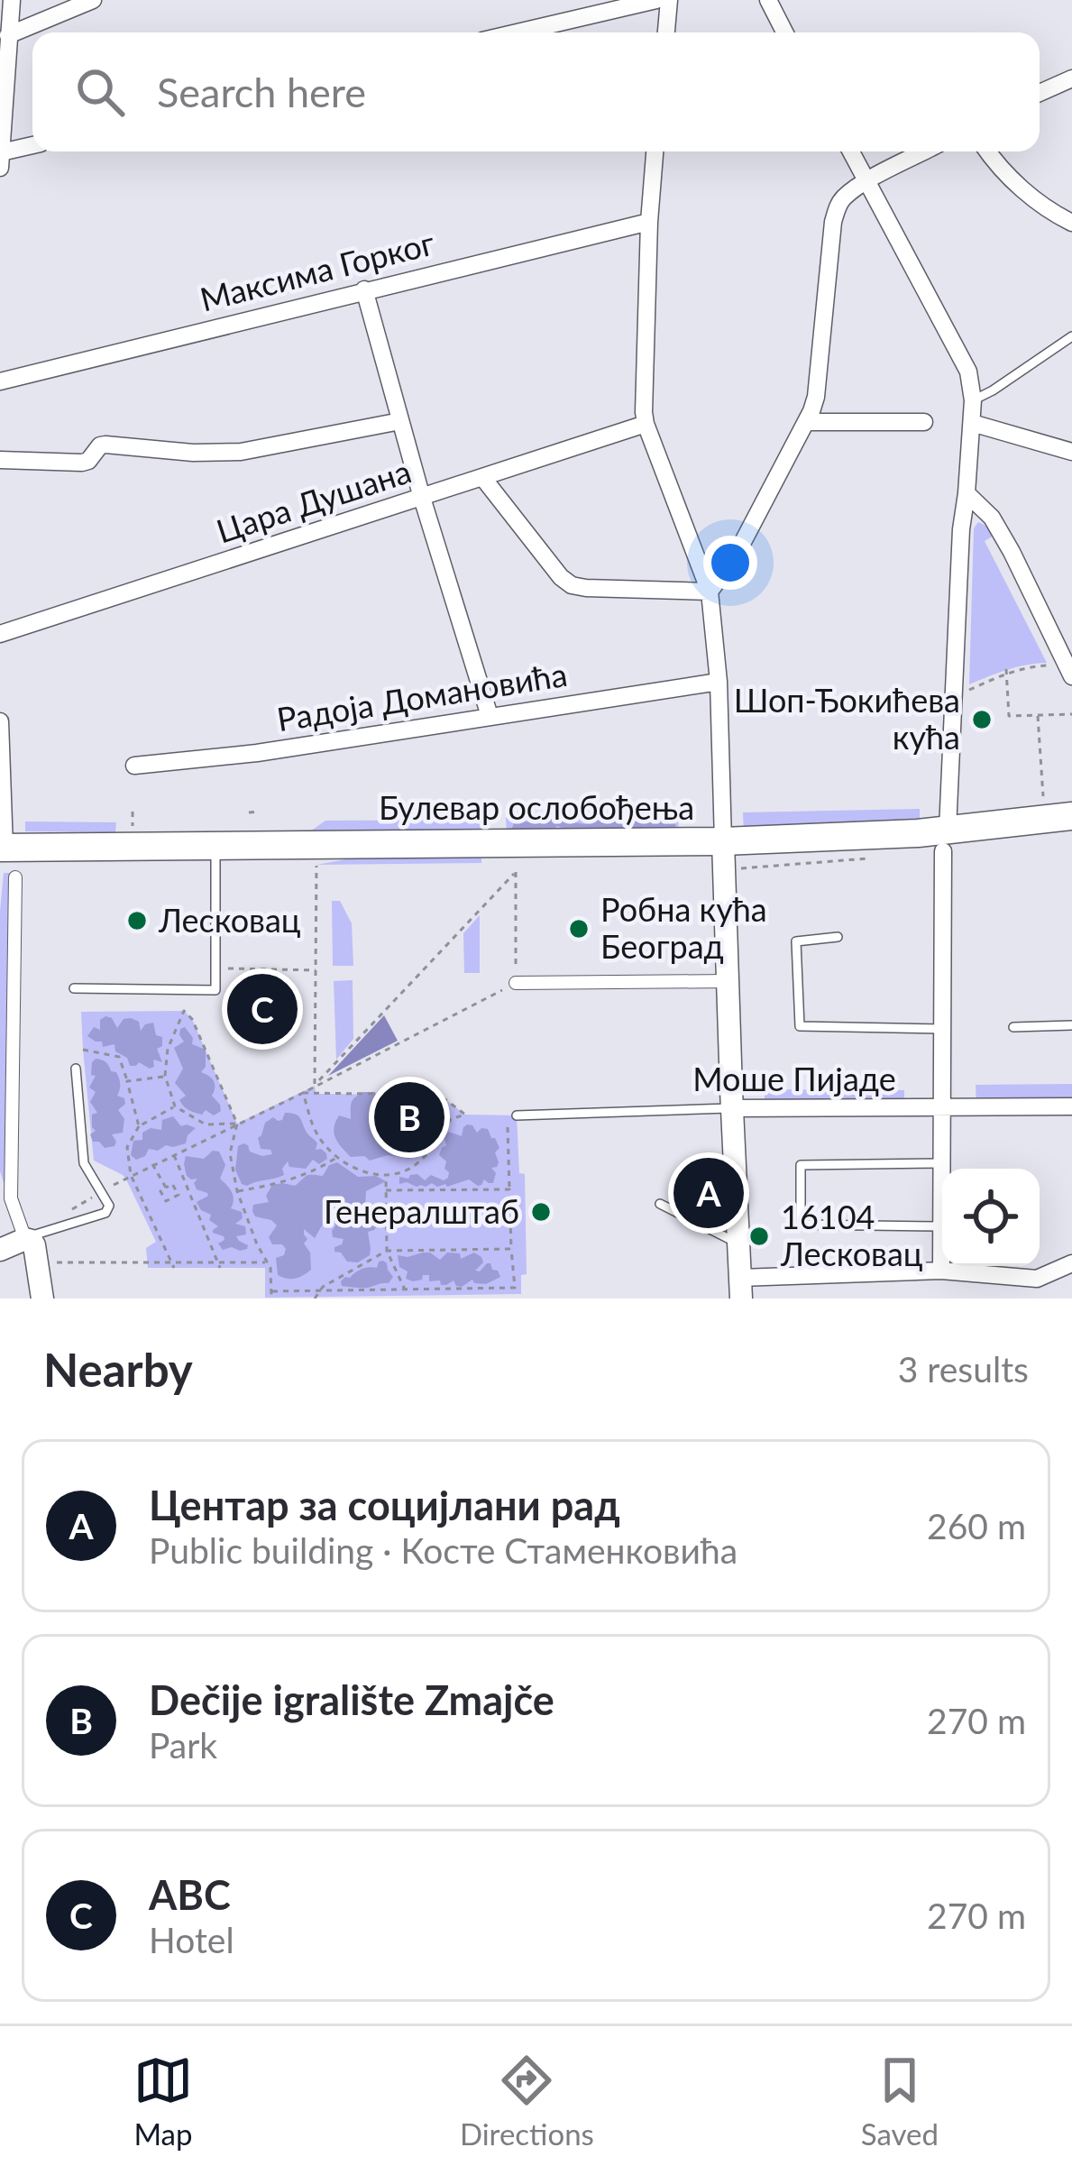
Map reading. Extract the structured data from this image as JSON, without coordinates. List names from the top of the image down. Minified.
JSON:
{"streets":{"main road":["Булевар ослобођења"],"street":["Максима Горког","Цара Душана","Радоја Домановића","Моше Пијаде"]},"places":["Шоп-Ђокићева кућа","Лесковац","Робна кућа Београд","Генералштаб","16104 Лесковац"],"page":{"search":"Search here","pins":["C","B","A"],"heading":["Nearby","3 results"],"list":[{"mark":"A","name":"Центар за социјлани рад","note":"Public building · Косте Стаменковића","value":"260 m"},{"mark":"B","name":"Dečije igralište Zmajče","note":"Park","value":"270 m"},{"mark":"C","name":"ABC","note":"Hotel","value":"270 m"}],"nav":["Map","Directions","Saved"]}}
